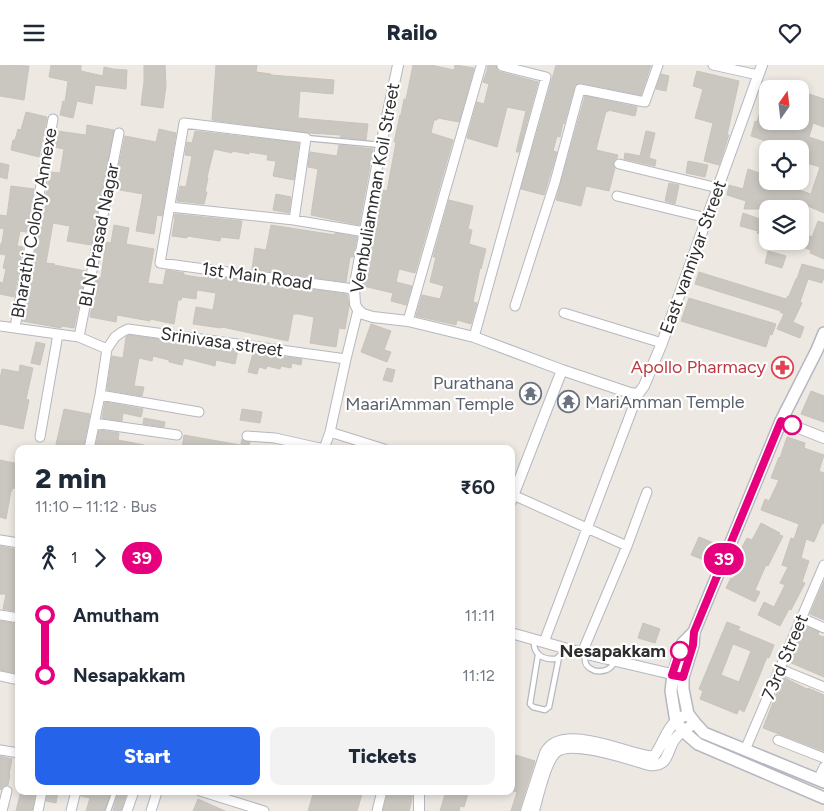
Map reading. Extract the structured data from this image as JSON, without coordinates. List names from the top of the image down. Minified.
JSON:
{"streets":{"street":["Vembuliamman Koil Street","Bharathi Colony Annexe","BLN Prasad Nagar","East vanniyar Street","1st Main Road","Srinivasa street","73rd Street"]},"crossings":[["Vembuliamman Koil Street","1st Main Road"]],"places":{"pharmacy":["Apollo Pharmacy"],"temple":["Purathana MaariAmman Temple","MariAmman Temple"],"other":["Nesapakkam"]},"lines":["bus line 39"],"north":"top","page":{"header":"Railo","on_map":"39","heading":["2 min","11:10 – 11:12 · Bus","₹60"],"legs":["1","39"],"list":[{"name":"Amutham","value":"11:11"},{"name":"Nesapakkam","value":"11:12"}],"buttons":["Start","Tickets"]}}
